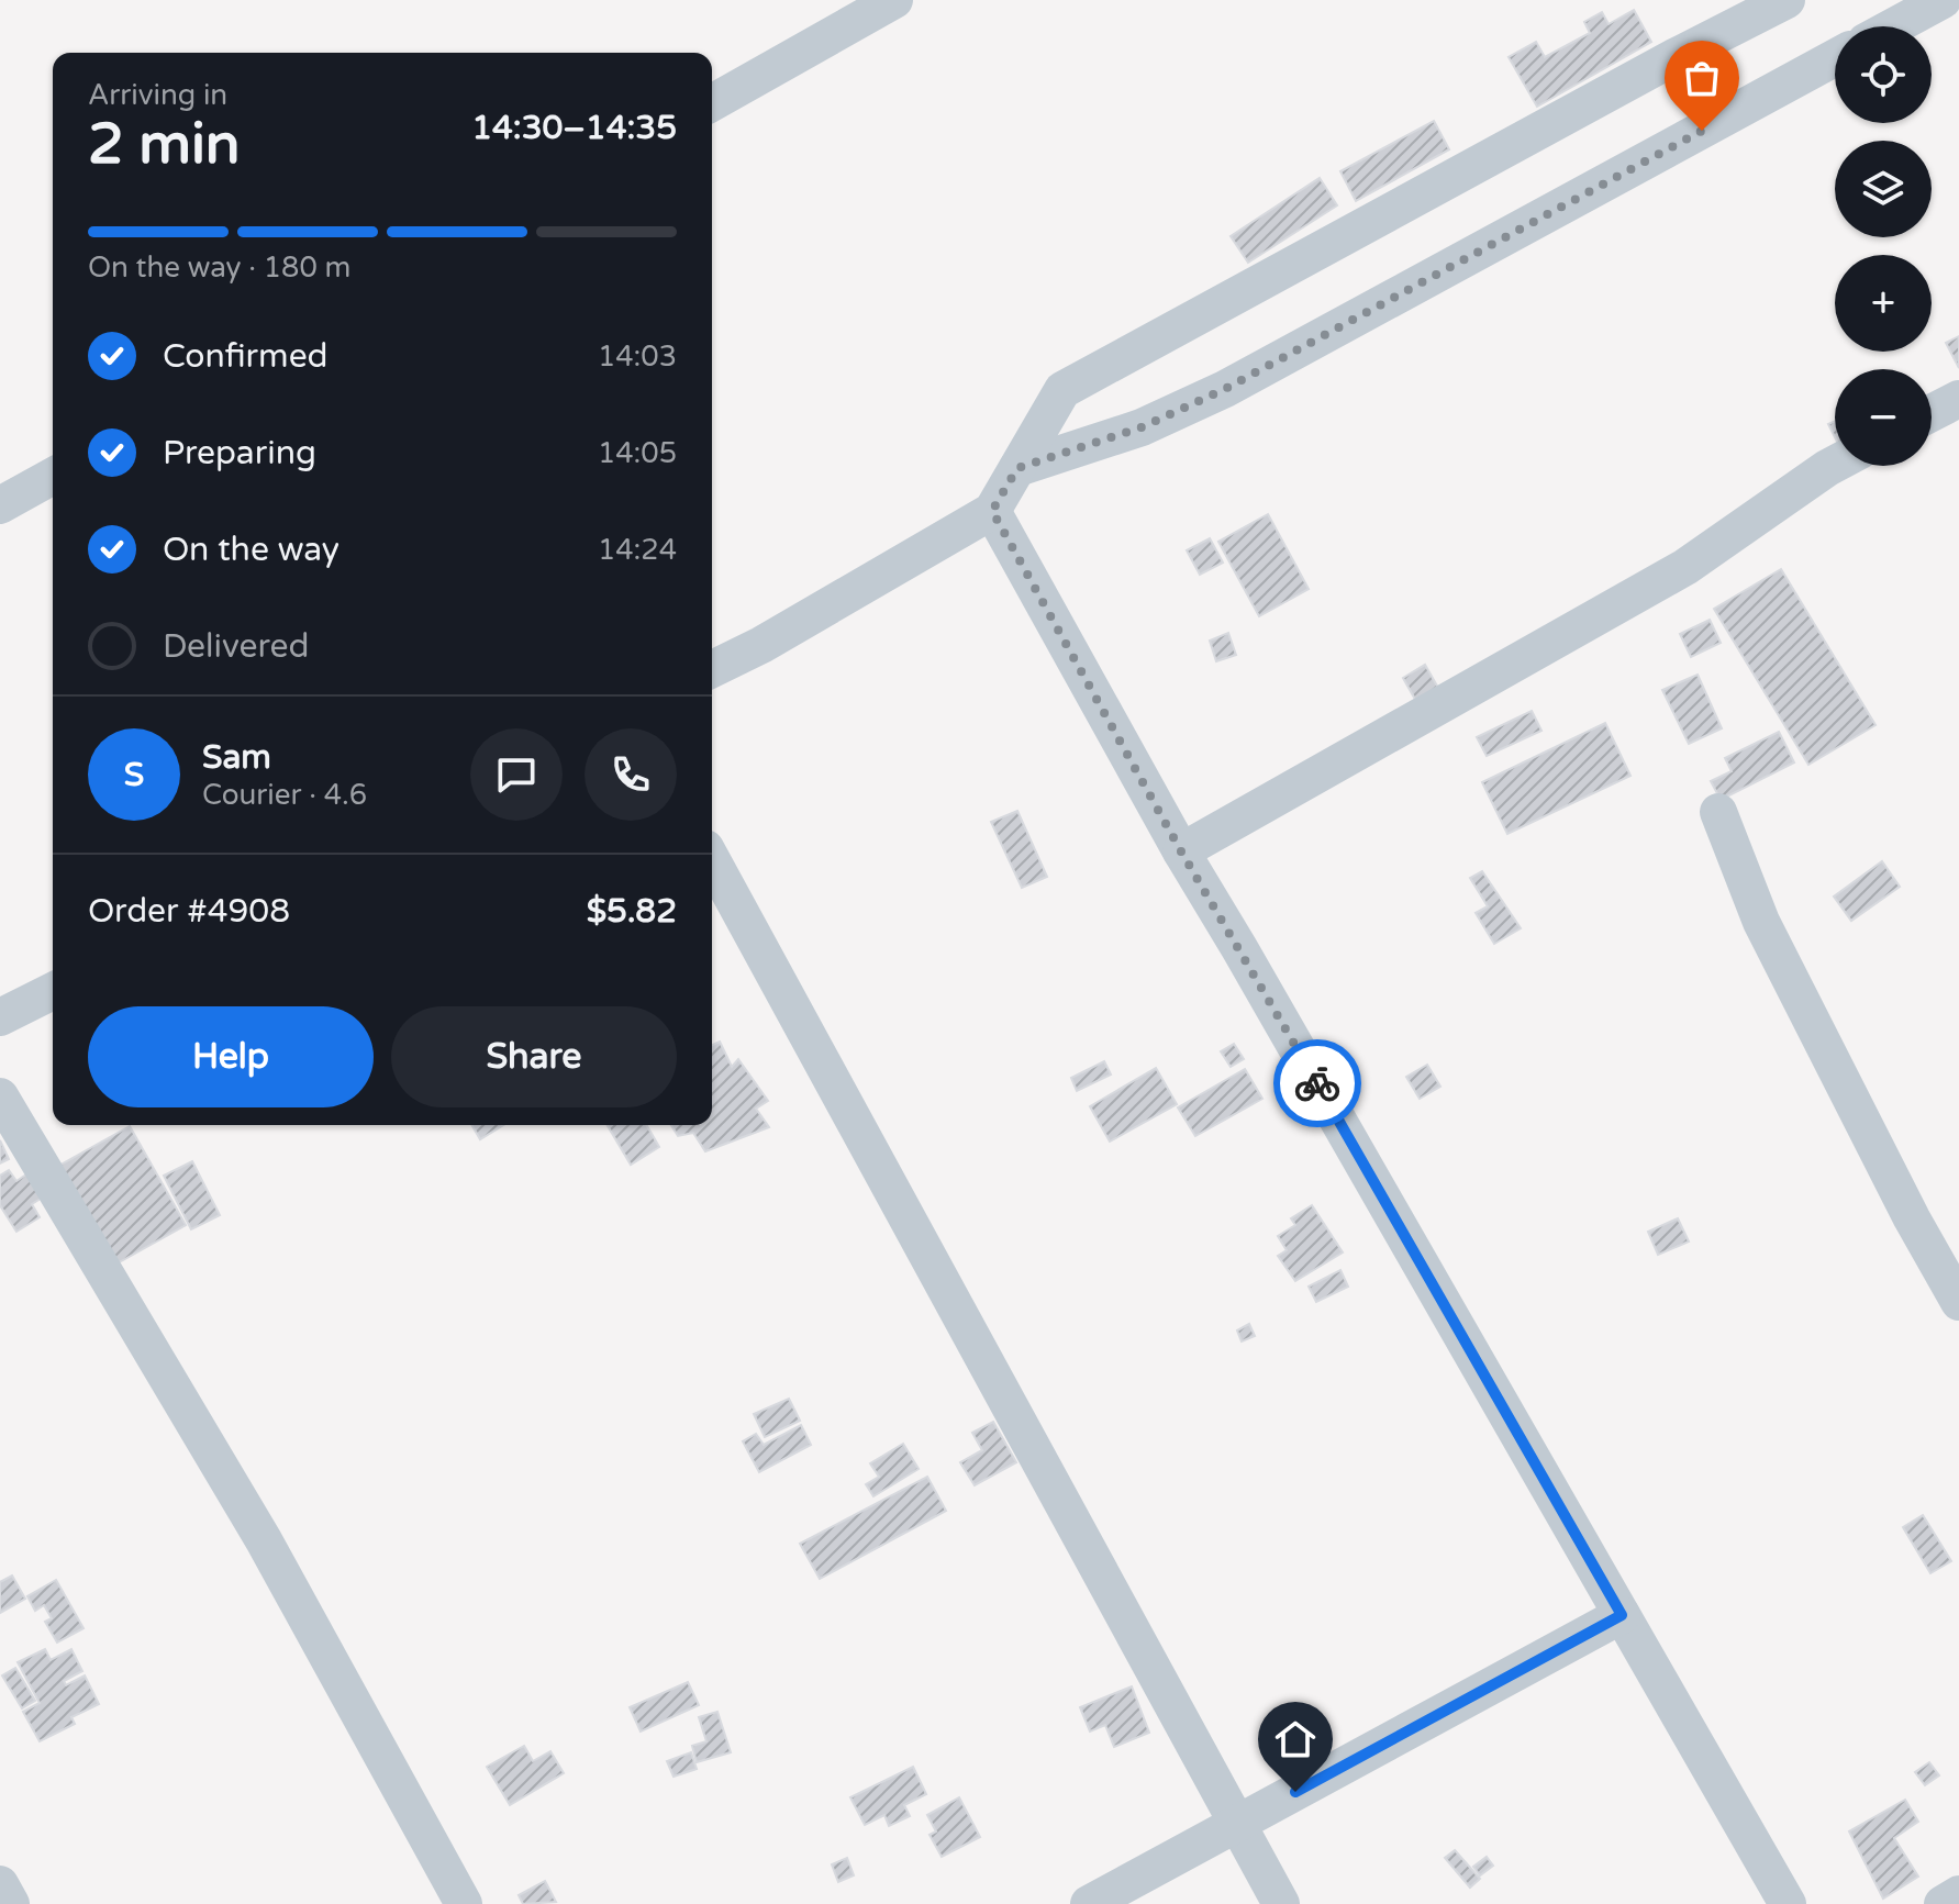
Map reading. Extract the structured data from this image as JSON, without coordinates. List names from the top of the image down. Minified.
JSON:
{"page":{"map_buttons":["+","−"],"heading":["2 min","Arriving in","14:30–14:35"],"panel":["Sam","Courier · 4.6","Order #4908","$5.82"],"bar":"On the way · 180 m","list":[["Confirmed","14:03"],["Preparing","14:05"],["On the way","14:24"],"Delivered"],"round":"S","buttons":["Help","Share"]}}
